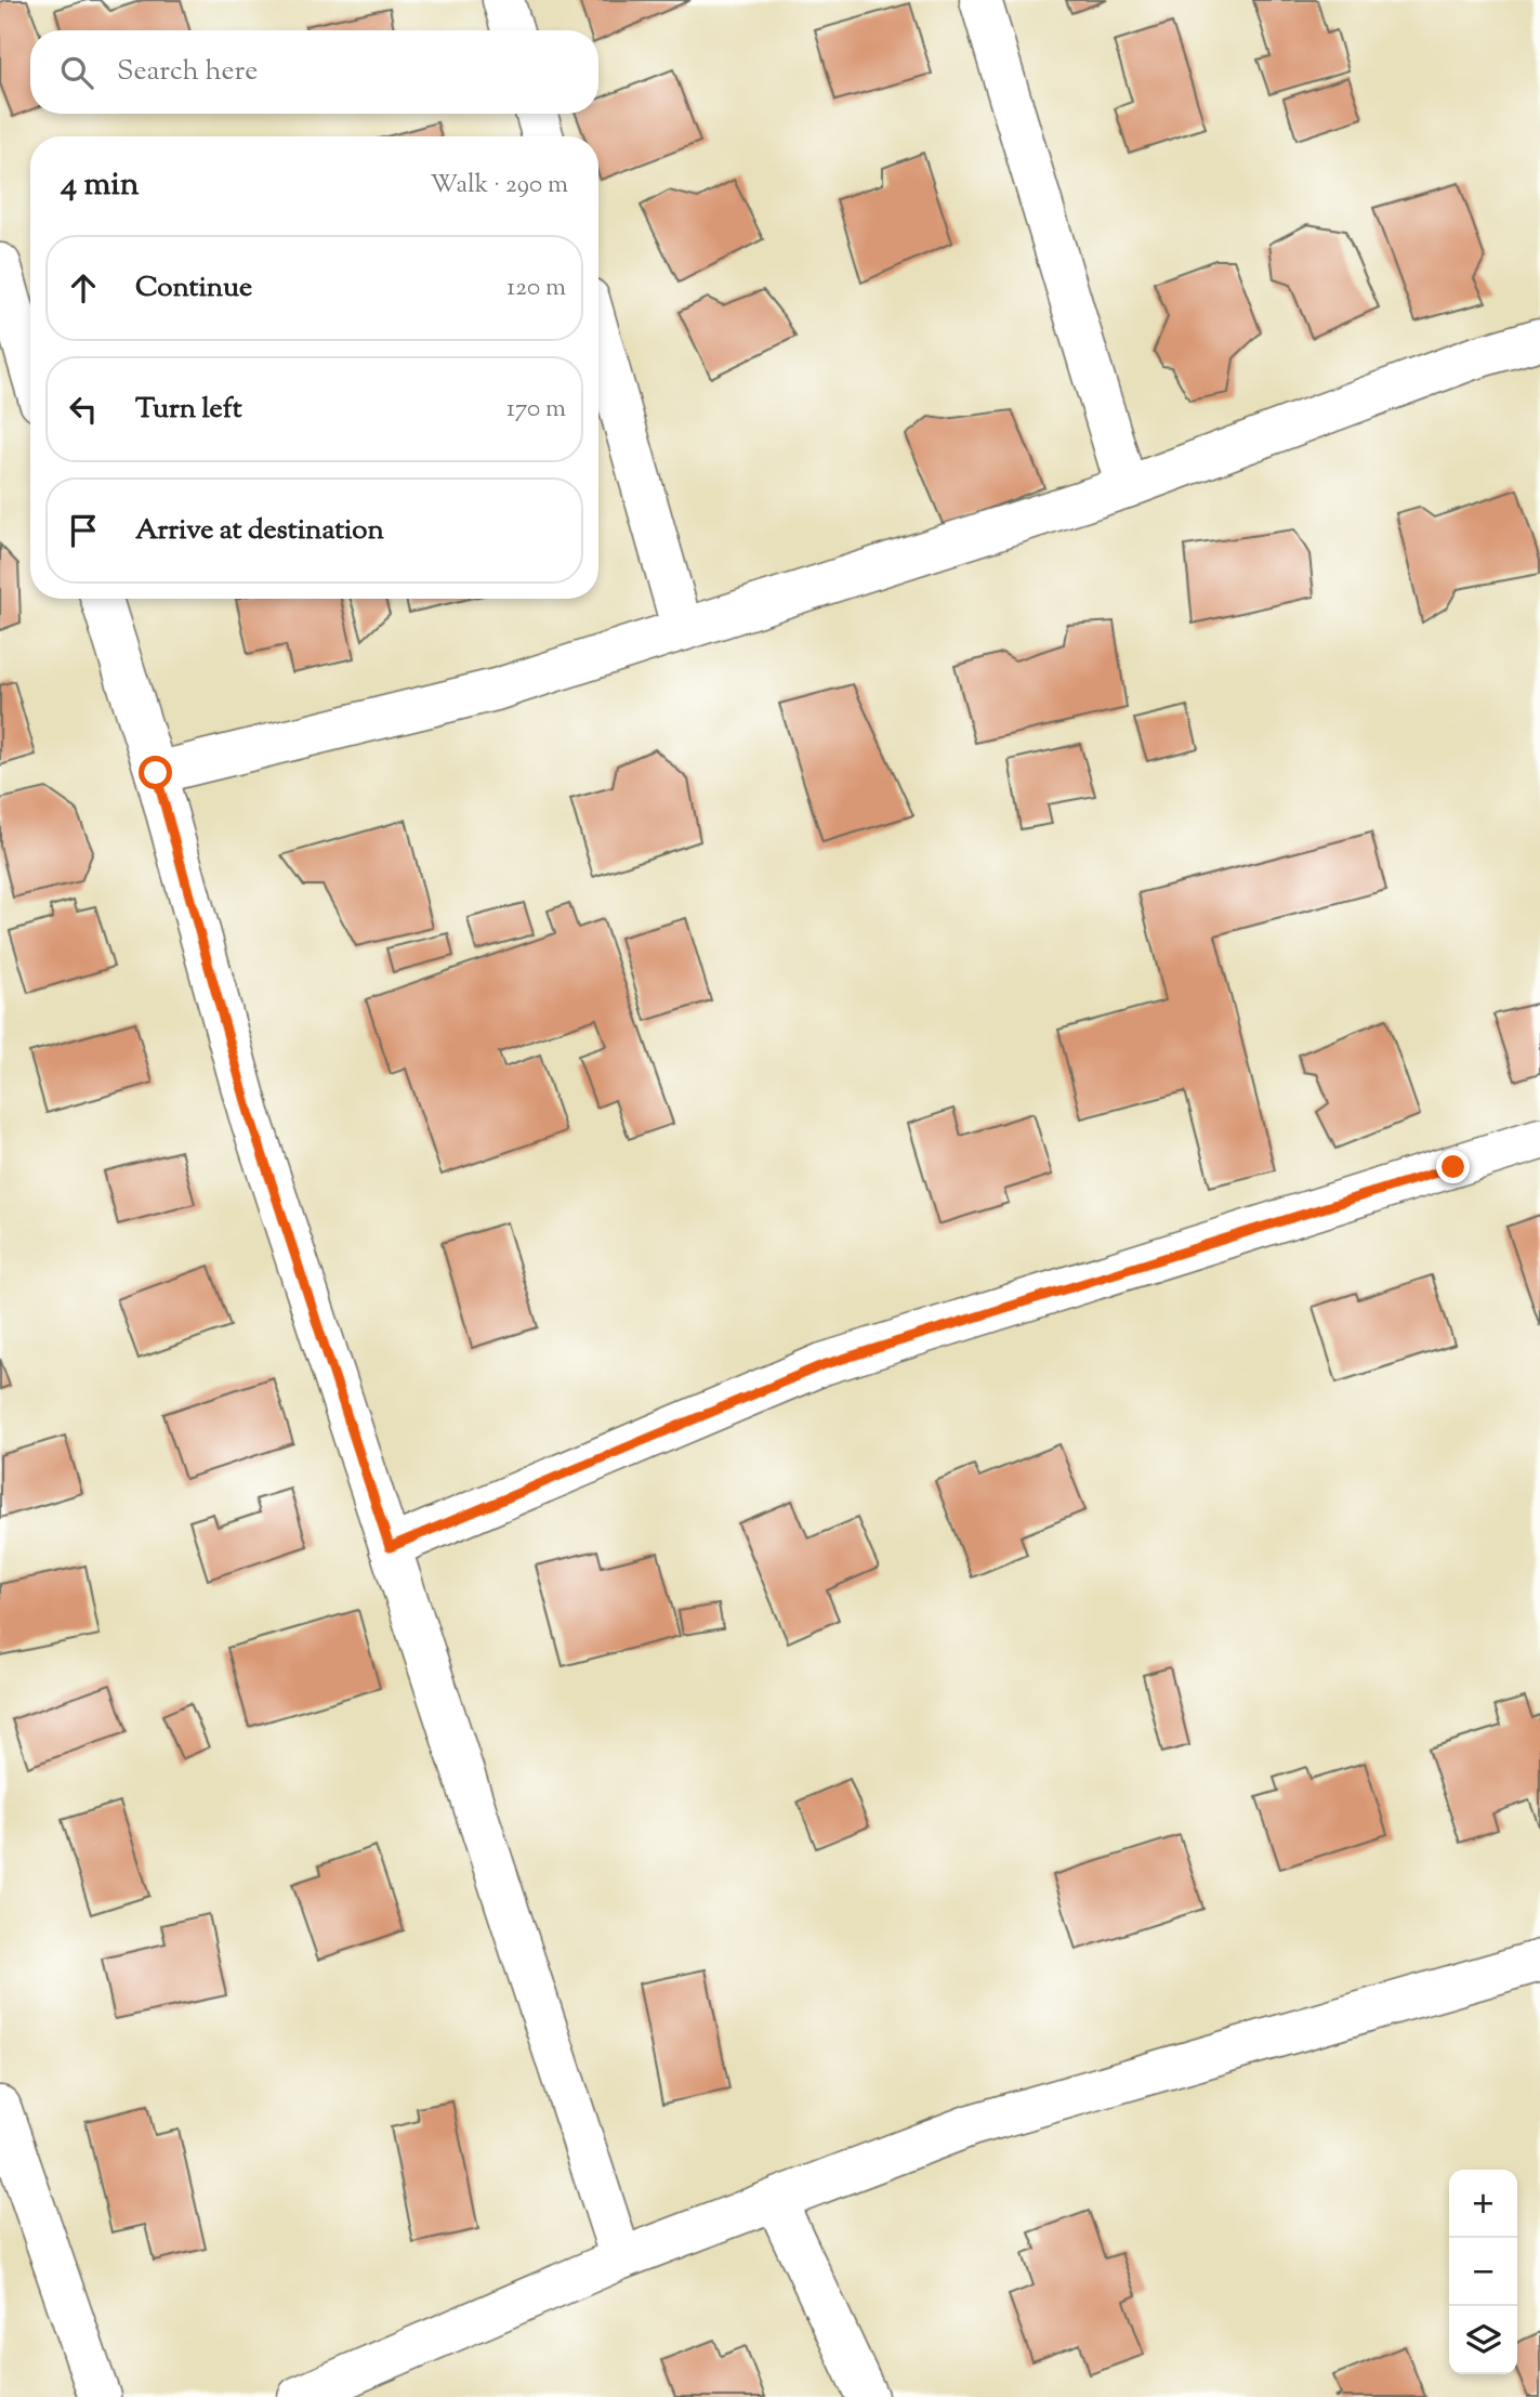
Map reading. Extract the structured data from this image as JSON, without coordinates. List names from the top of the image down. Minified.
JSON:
{"page":{"search":"Search here","heading":["4 min","Walk · 290 m"],"list":[["Continue","120 m"],["Turn left","170 m"],"Arrive at destination"],"map_buttons":["+","−"]}}
